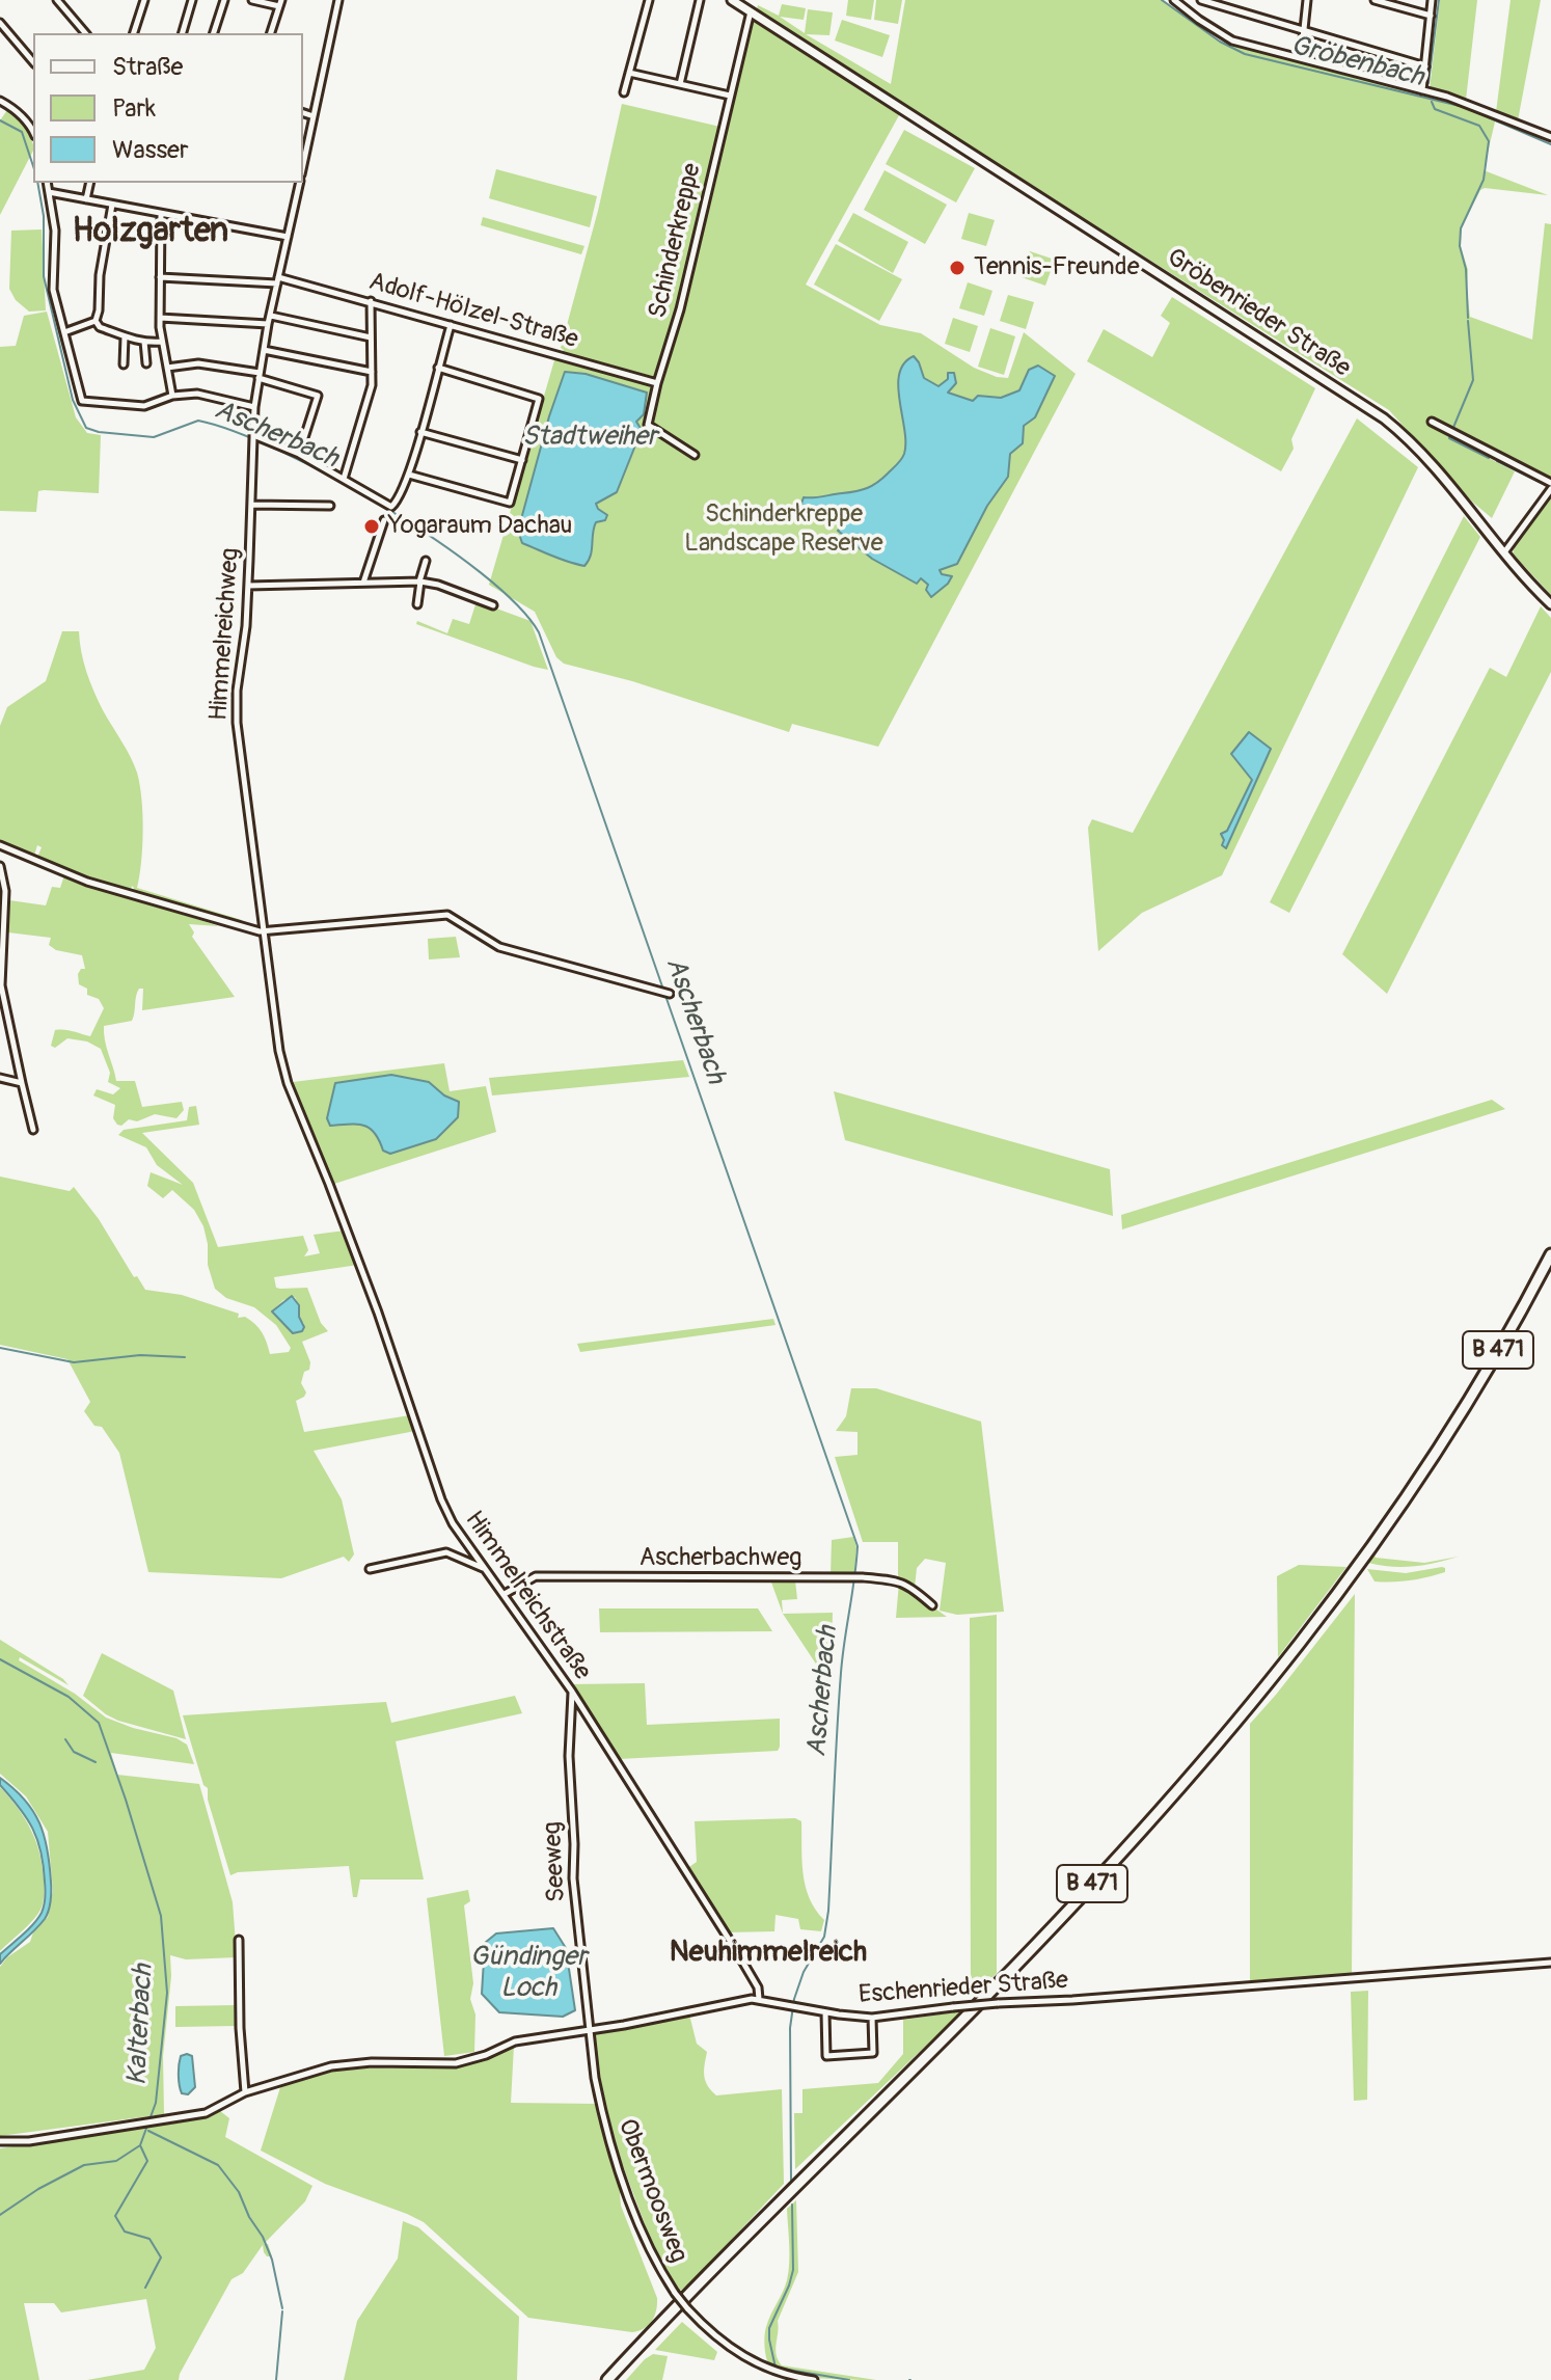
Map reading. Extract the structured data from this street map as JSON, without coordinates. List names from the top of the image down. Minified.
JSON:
{"streets":{"highway":["B 471"],"street":["Schinderkreppe","Adolf-Hölzel-Straße","Gröbenrieder Straße","Himmelreichweg","Ascherbachweg","Himmelreichstraße","Seeweg","Eschenrieder Straße","Obermoosweg"]},"crossings":[["Schinderkreppe","Adolf-Hölzel-Straße"],["Schinderkreppe","Gröbenrieder Straße"],["Adolf-Hölzel-Straße","Himmelreichweg"],["Himmelreichweg","Himmelreichstraße"],["Ascherbachweg","Himmelreichstraße"],["Himmelreichstraße","Seeweg"],["Himmelreichstraße","Eschenrieder Straße"],["Seeweg","Eschenrieder Straße"],["Seeweg","Obermoosweg"],["Eschenrieder Straße","Obermoosweg"]],"districts":["Holzgarten","Neuhimmelreich"],"water":["Gröbenbach","Ascherbach","Stadtweiher","Gündinger Loch","Kalterbach"],"parks":["Schinderkreppe Landscape Reserve"],"places":["Tennis-Freunde","Yogaraum Dachau"],"legend":["Straße","Park","Wasser"]}
